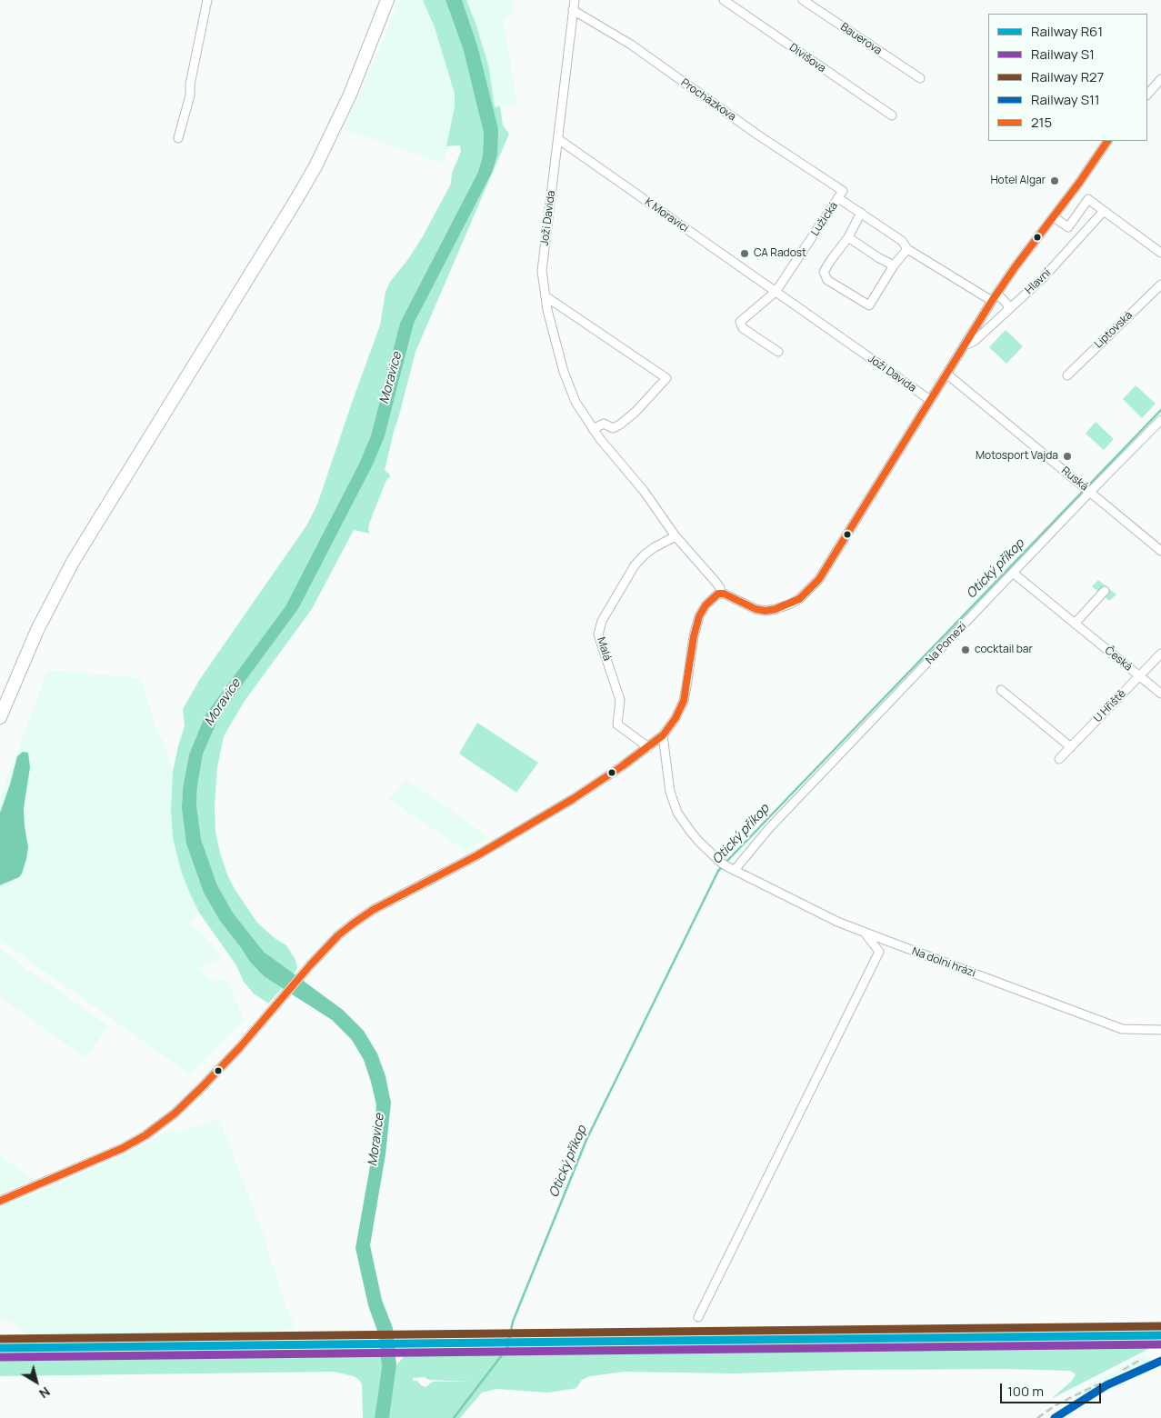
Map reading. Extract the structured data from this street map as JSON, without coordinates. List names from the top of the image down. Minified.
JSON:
{"streets":{"street":["Bauerova","Divišova","Procházkova","K Moravici","Joži Davida","Lužická","Hlavní","Liptovská","Ruská","Na Pomezí","Malá","Česká","U Hřiště","Na dolni hrázi"]},"crossings":[["Procházkova","Joži Davida"],["Procházkova","Lužická"],["K Moravici","Joži Davida"],["K Moravici","Lužická"],["Joži Davida","Lužická"],["Joži Davida","Hlavní"],["Joži Davida","Malá"],["Hlavní","Ruská"],["Ruská","Na Pomezí"],["Na Pomezí","Česká"],["Na Pomezí","Na dolni hrázi"],["Česká","U Hřiště"]],"water":["Moravice","Otický příkop"],"places":["Hotel Algar","CA Radost","Motosport Vajda","cocktail bar"],"lines":["transit line 215","rail line R27","rail line R61","rail line S1","rail line S11"],"legend":["Railway R61","Railway S1","Railway R27","Railway S11","215"],"scale_bar":"100 m","north":"bottom right"}
